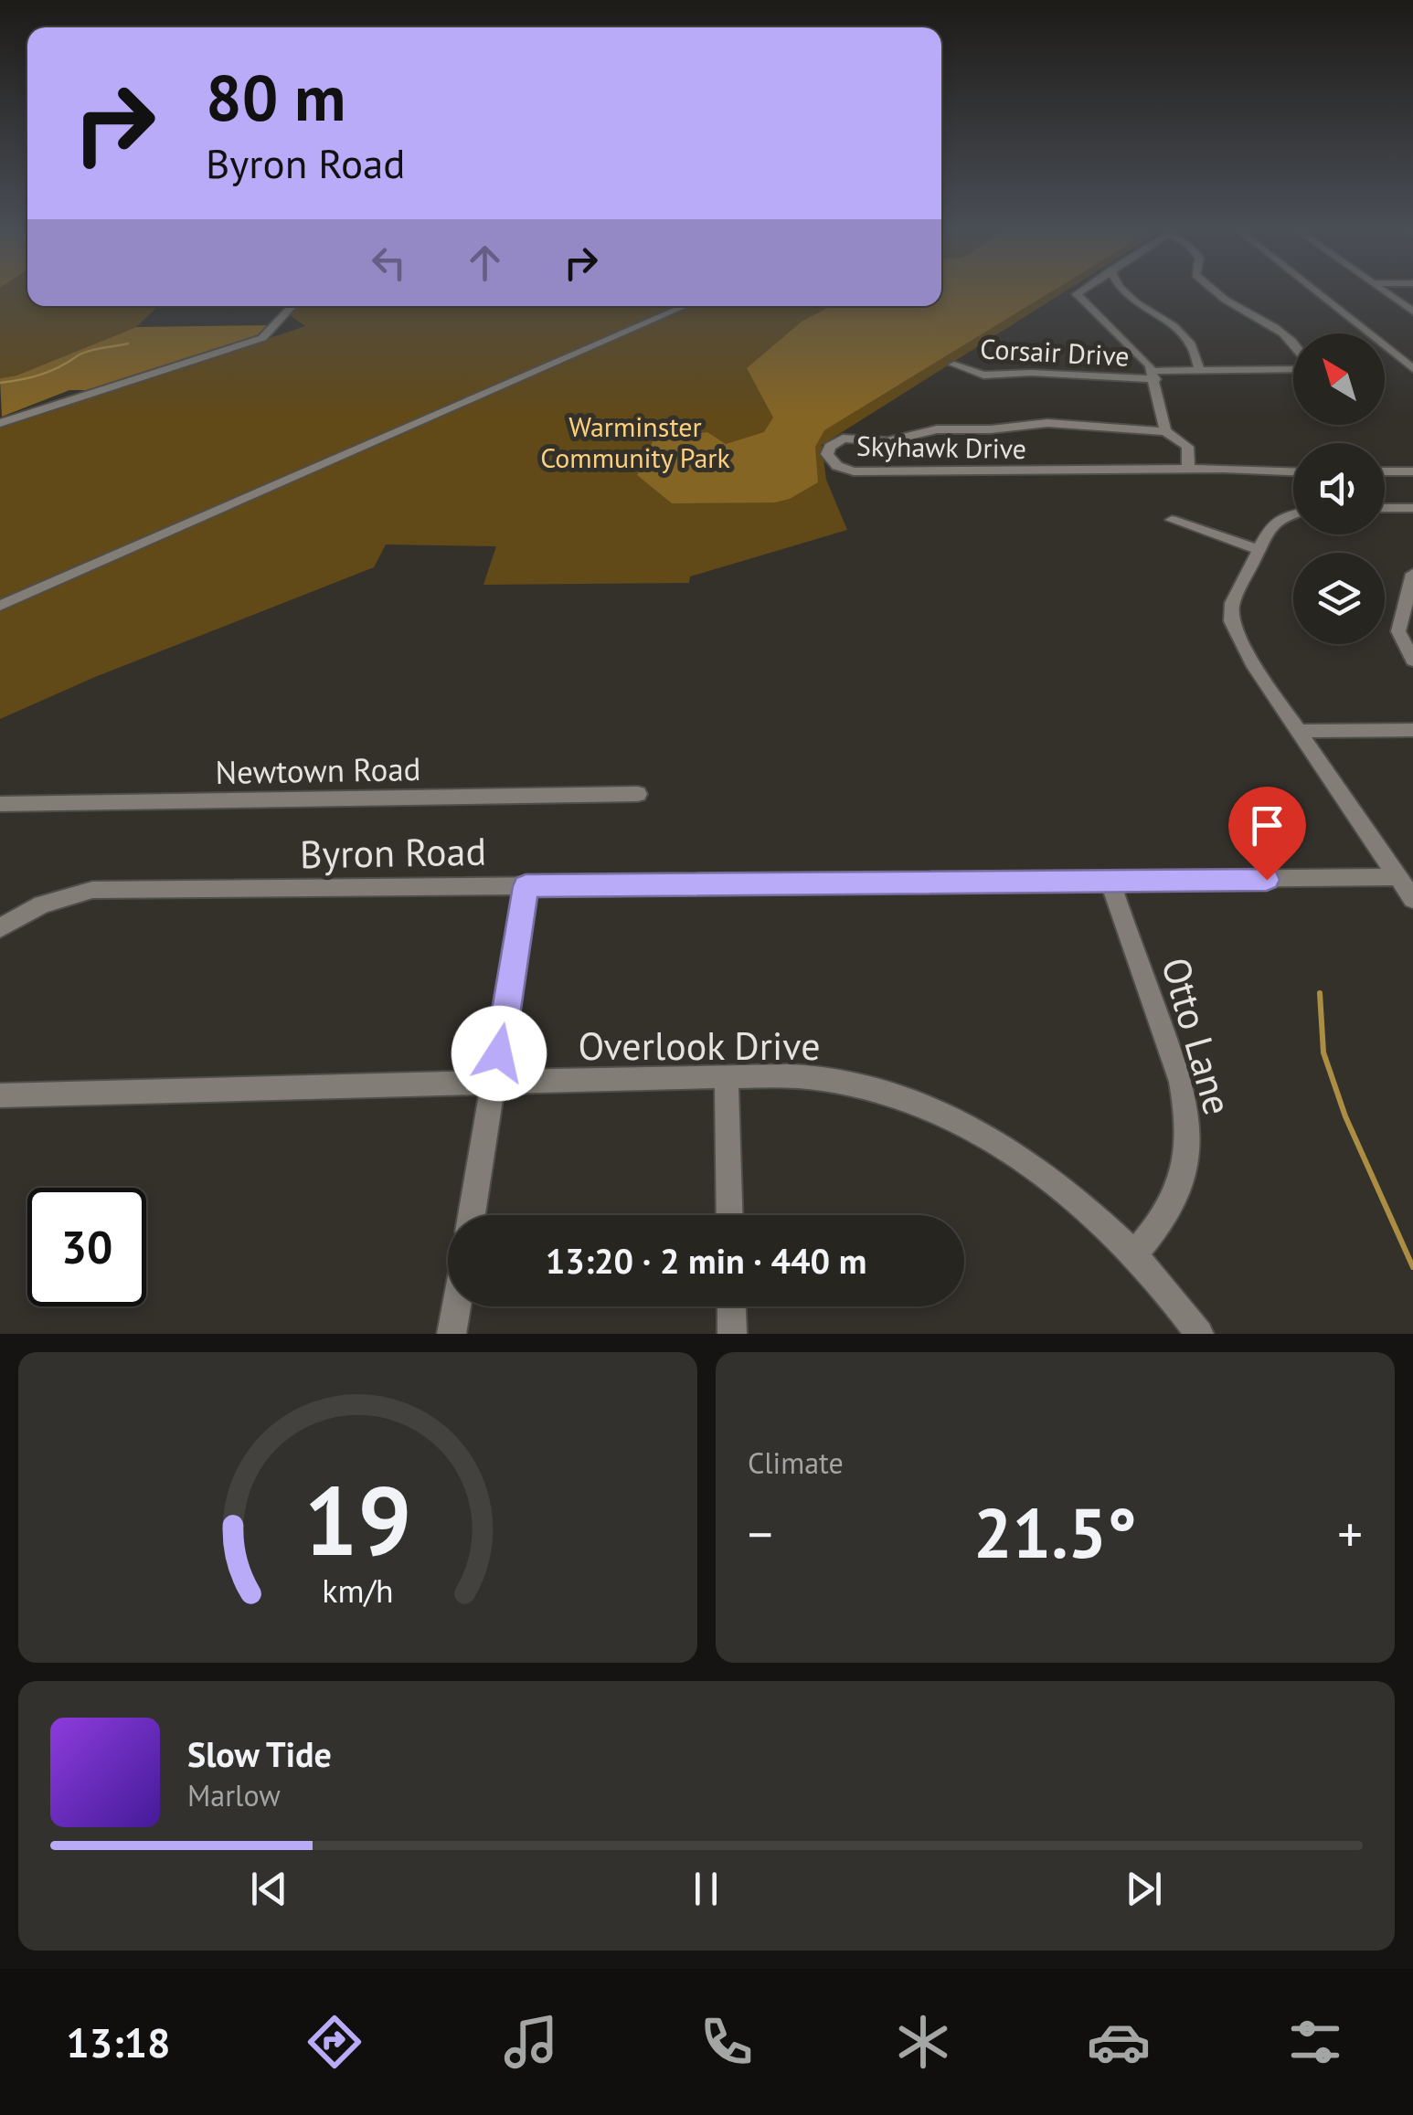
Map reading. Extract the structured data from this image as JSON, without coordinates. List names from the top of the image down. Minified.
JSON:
{"streets":{"street":["Corsair Drive","Skyhawk Drive","Newtown Road","Byron Road","Otto Lane","Overlook Drive"]},"crossings":[["Byron Road","Otto Lane"],["Otto Lane","Overlook Drive"]],"parks":["Warminster Community Park"],"north":"top left","page":{"turn":["80 m","Byron Road"],"limit":"30","trip":"13:20 · 2 min · 440 m","tile":"Climate","heat":["−","21.5°","+"],"song":["Slow Tide","Marlow"],"tabs":"13:18","gauge":["19","km/h"]}}
